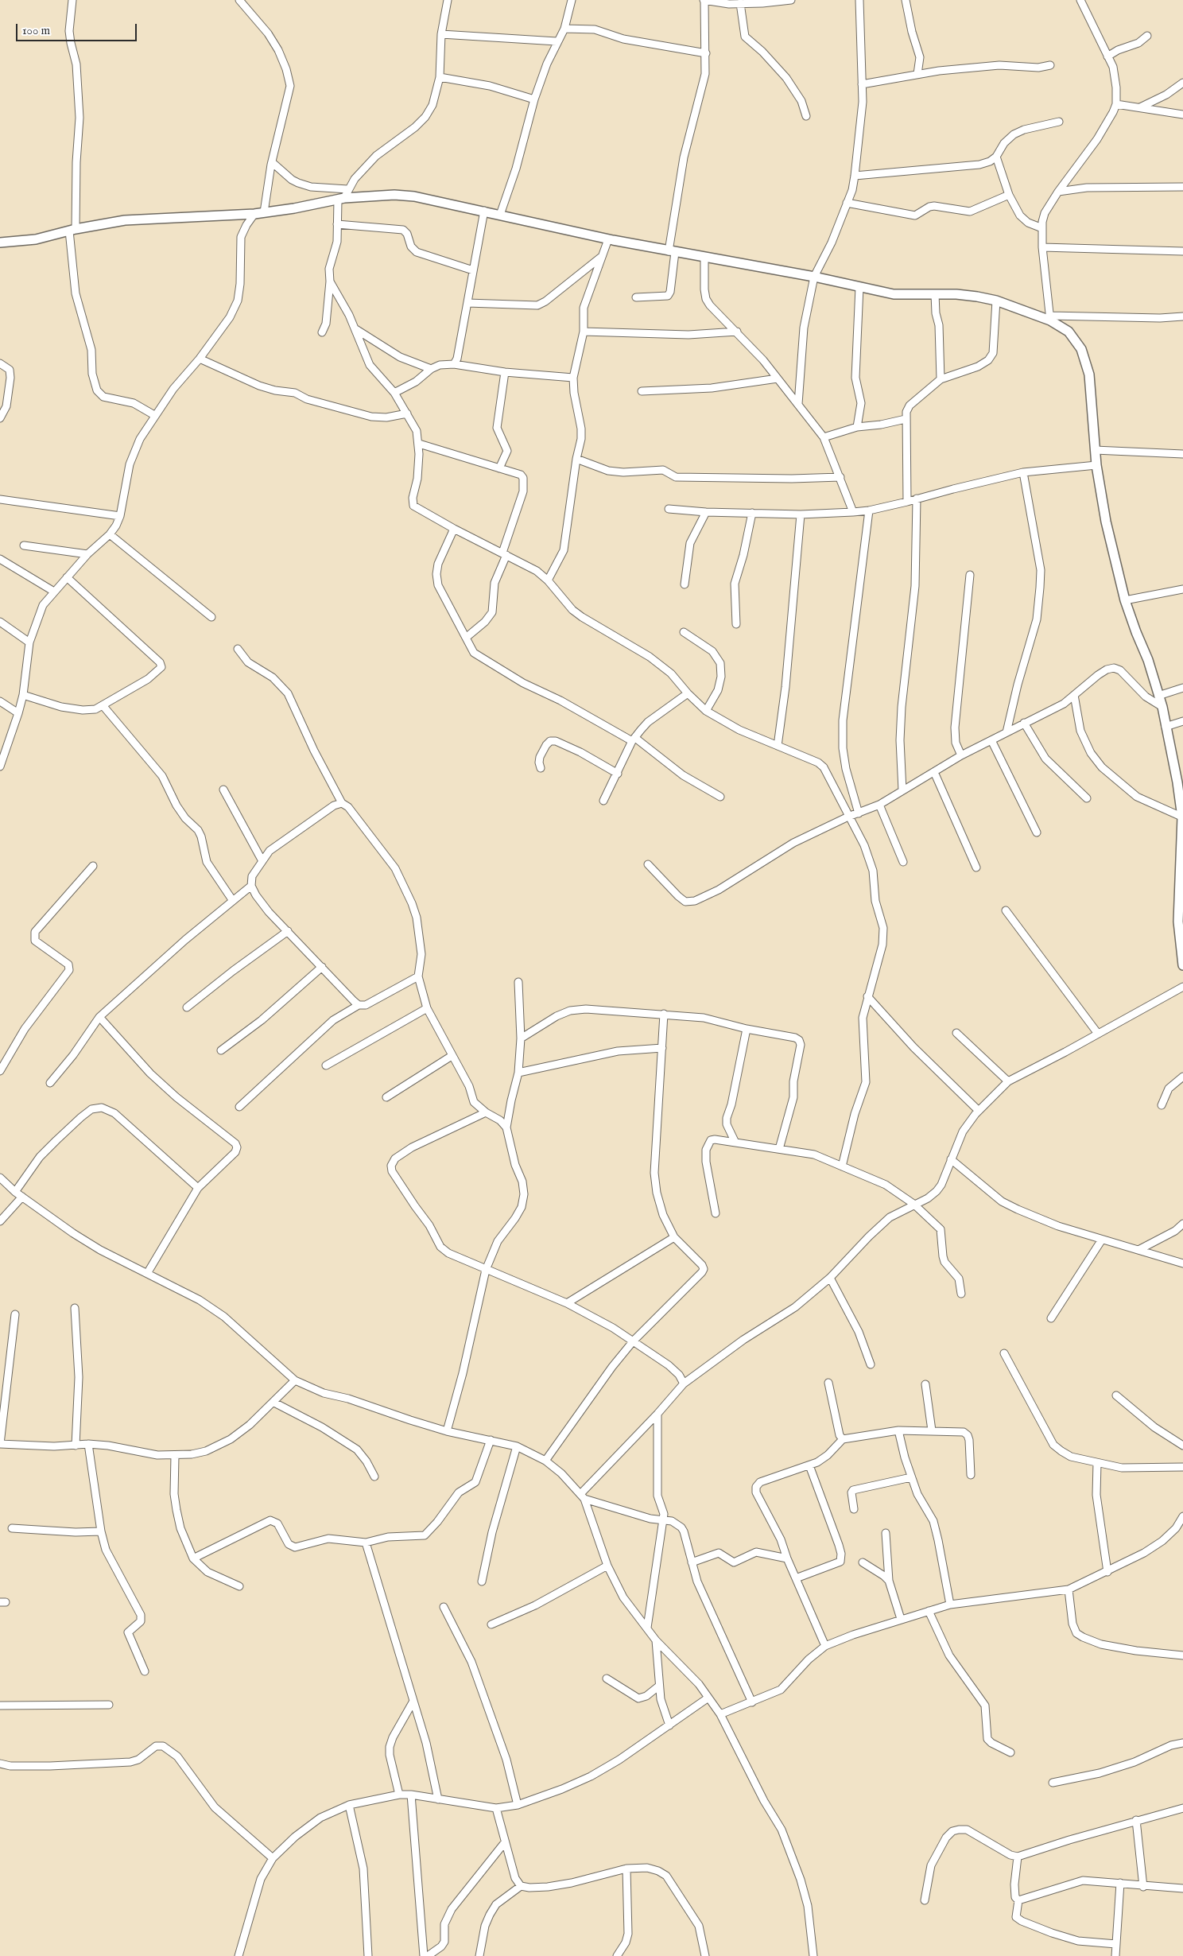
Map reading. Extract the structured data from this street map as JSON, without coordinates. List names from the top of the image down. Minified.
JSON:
{"scale_bar":"100 m"}
